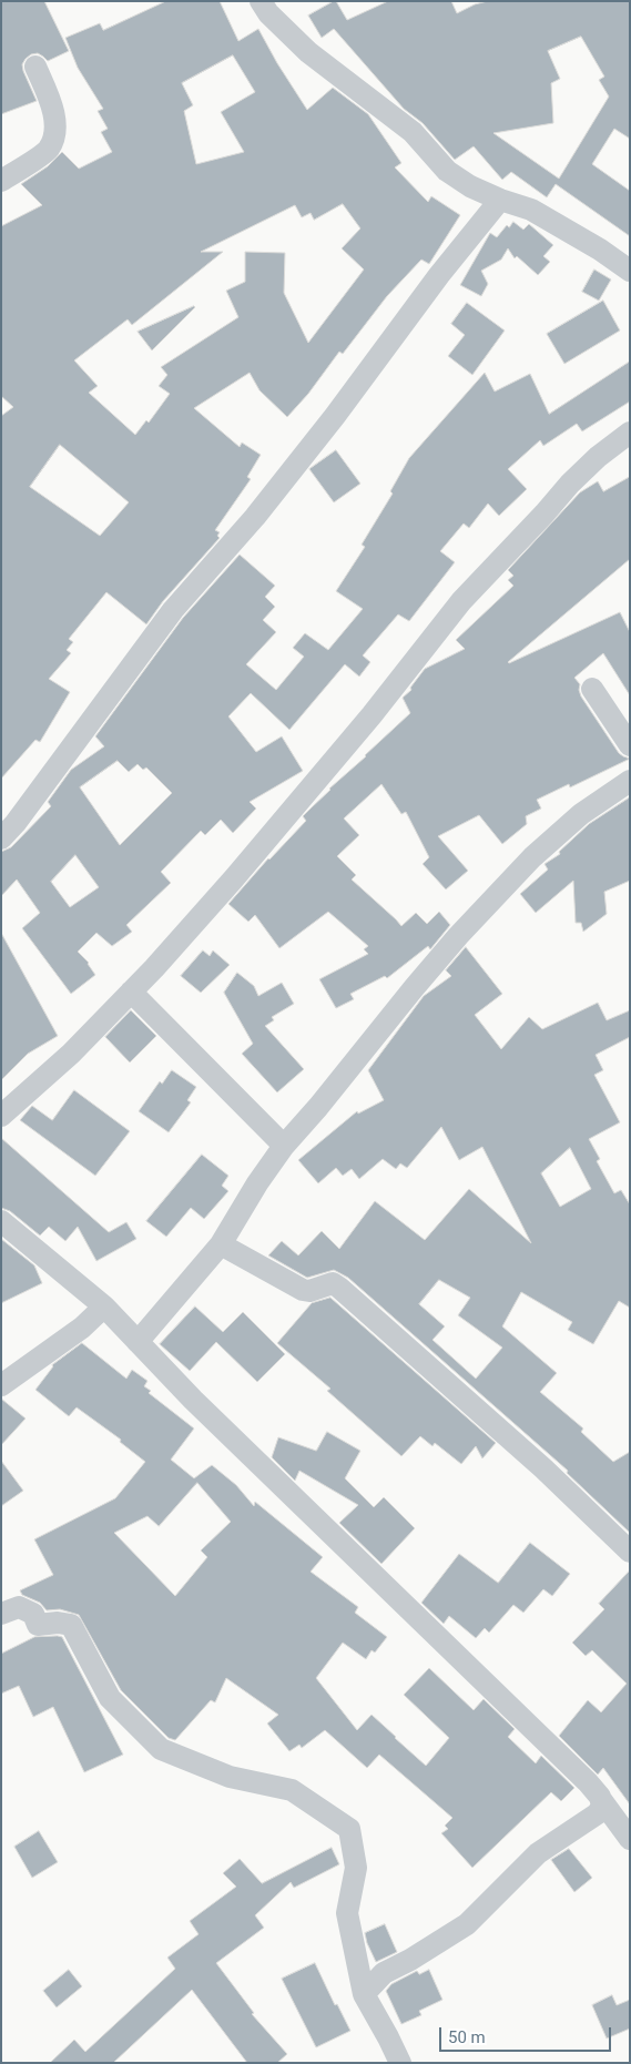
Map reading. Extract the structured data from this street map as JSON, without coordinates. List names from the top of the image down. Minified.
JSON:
{"scale_bar":"50 m"}
